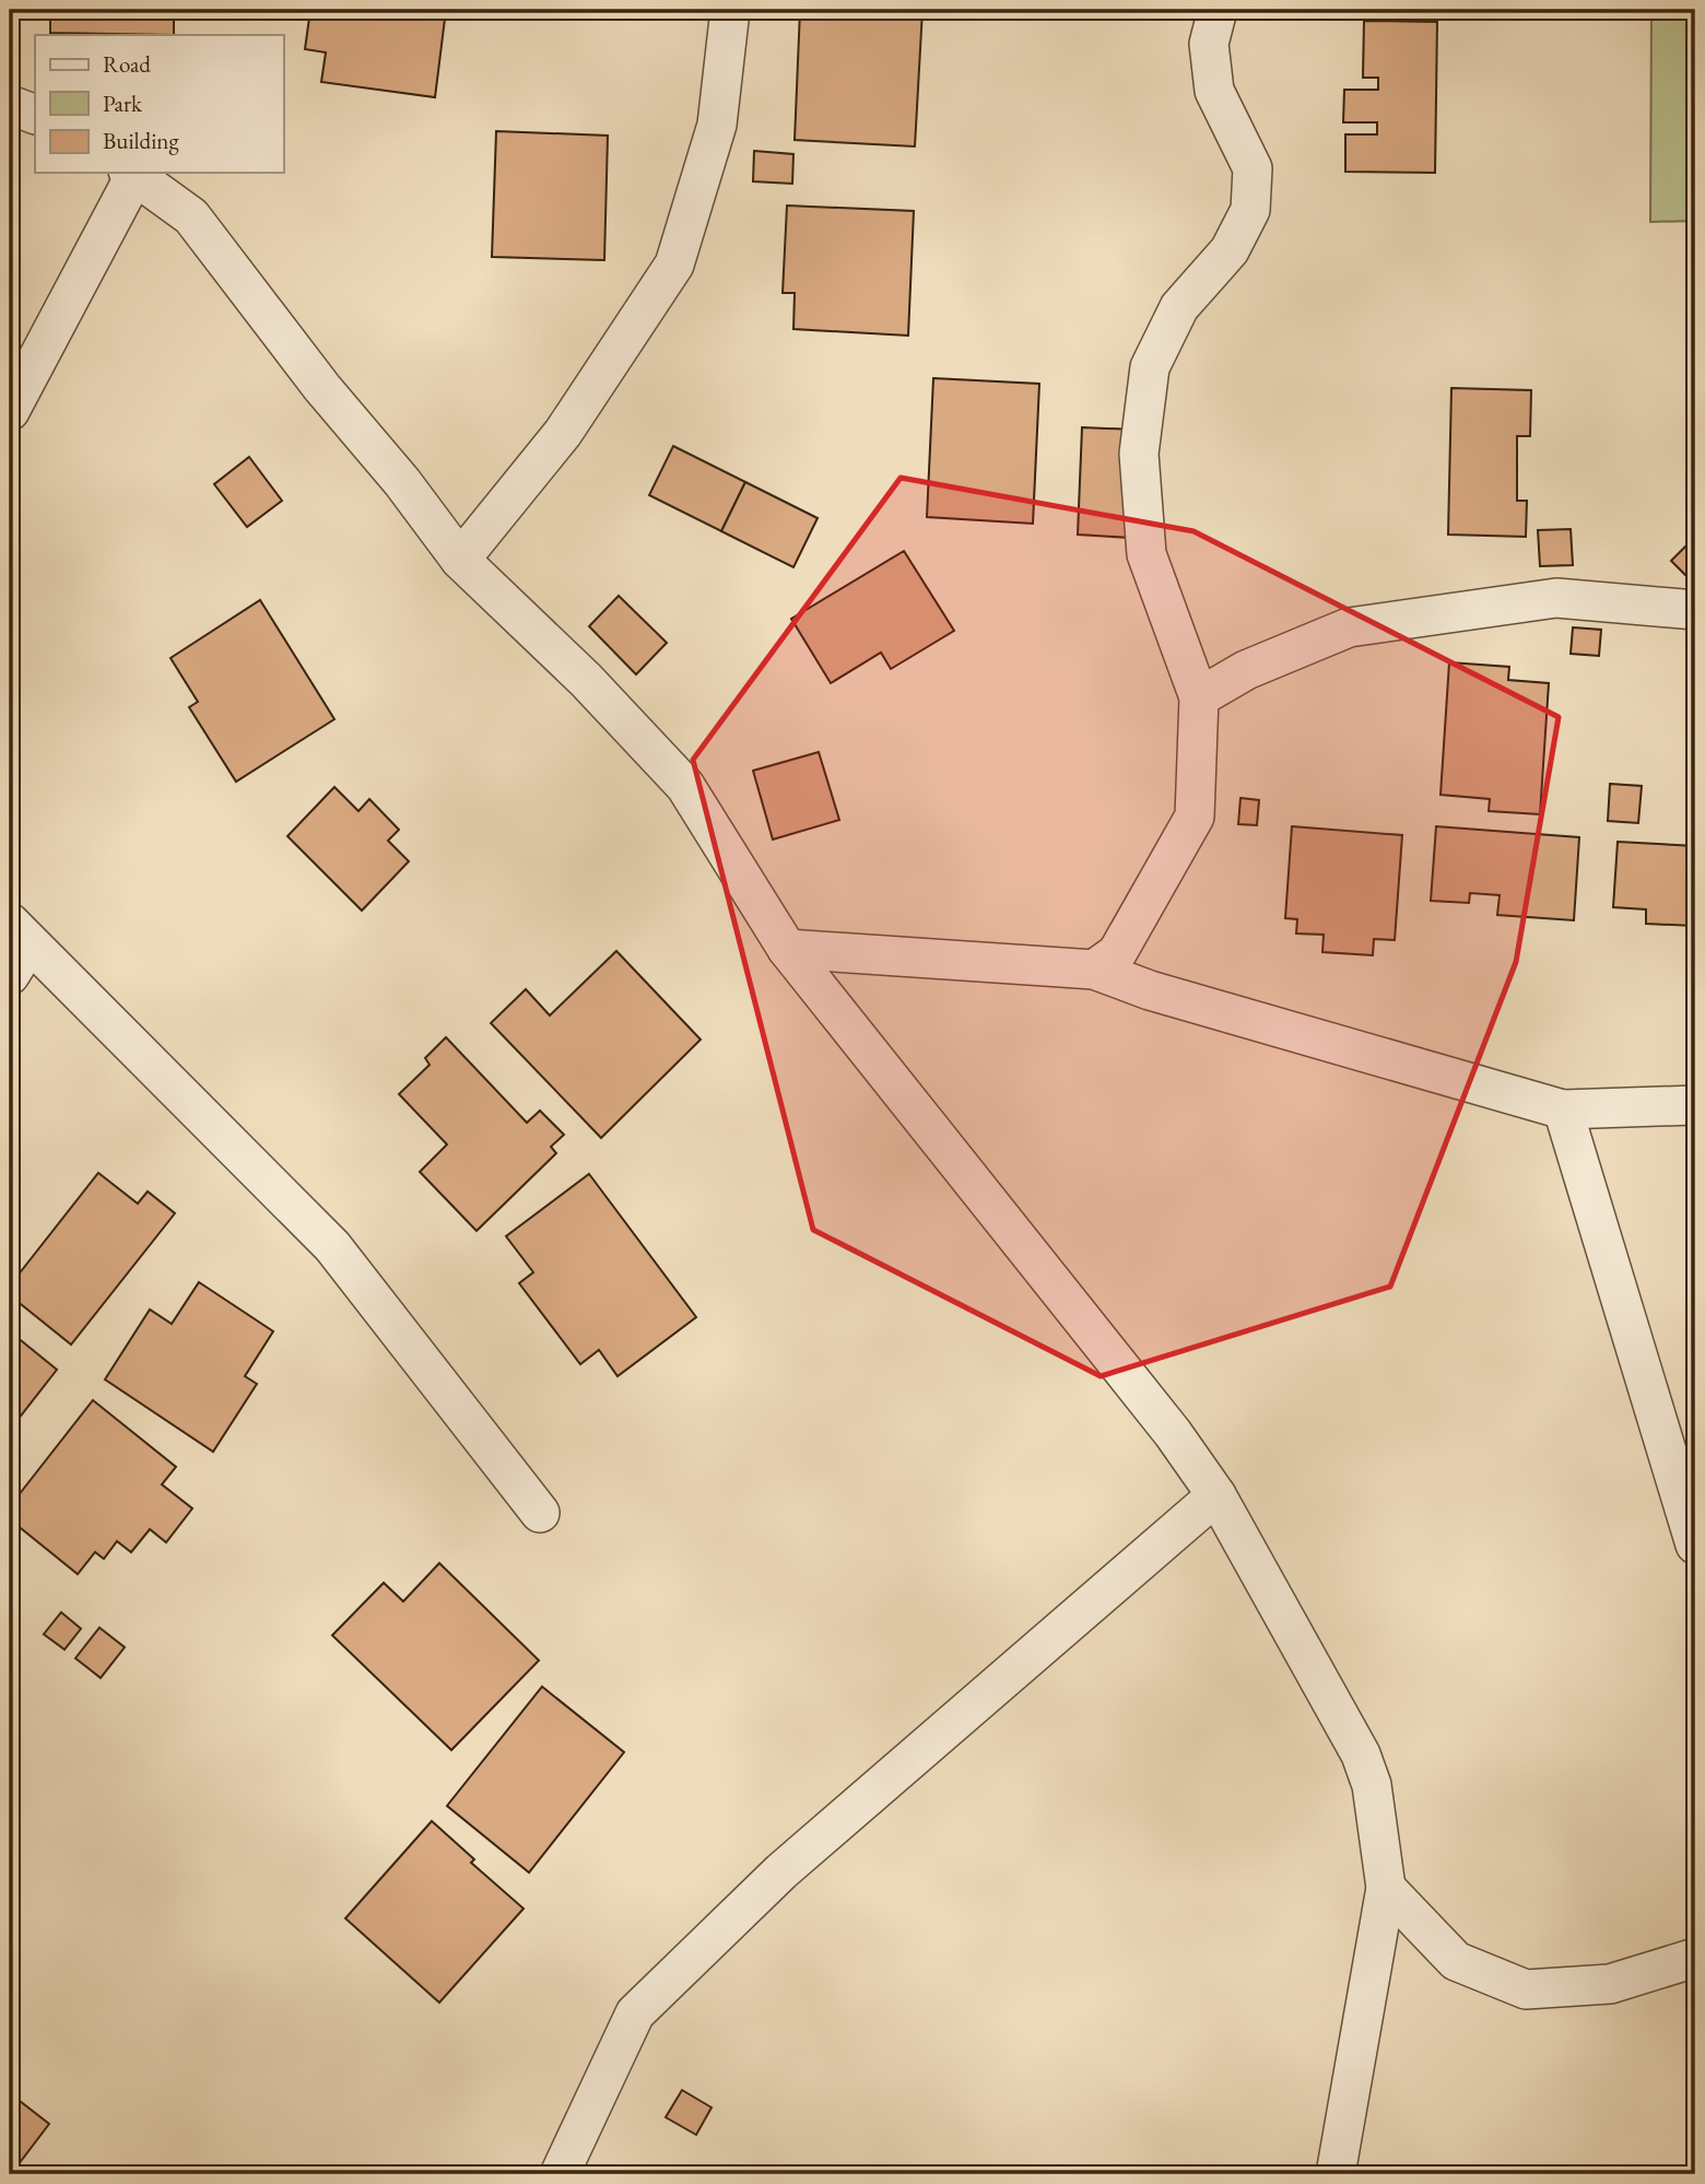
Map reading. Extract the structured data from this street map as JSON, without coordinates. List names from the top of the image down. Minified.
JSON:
{"legend":["Road","Park","Building"]}
